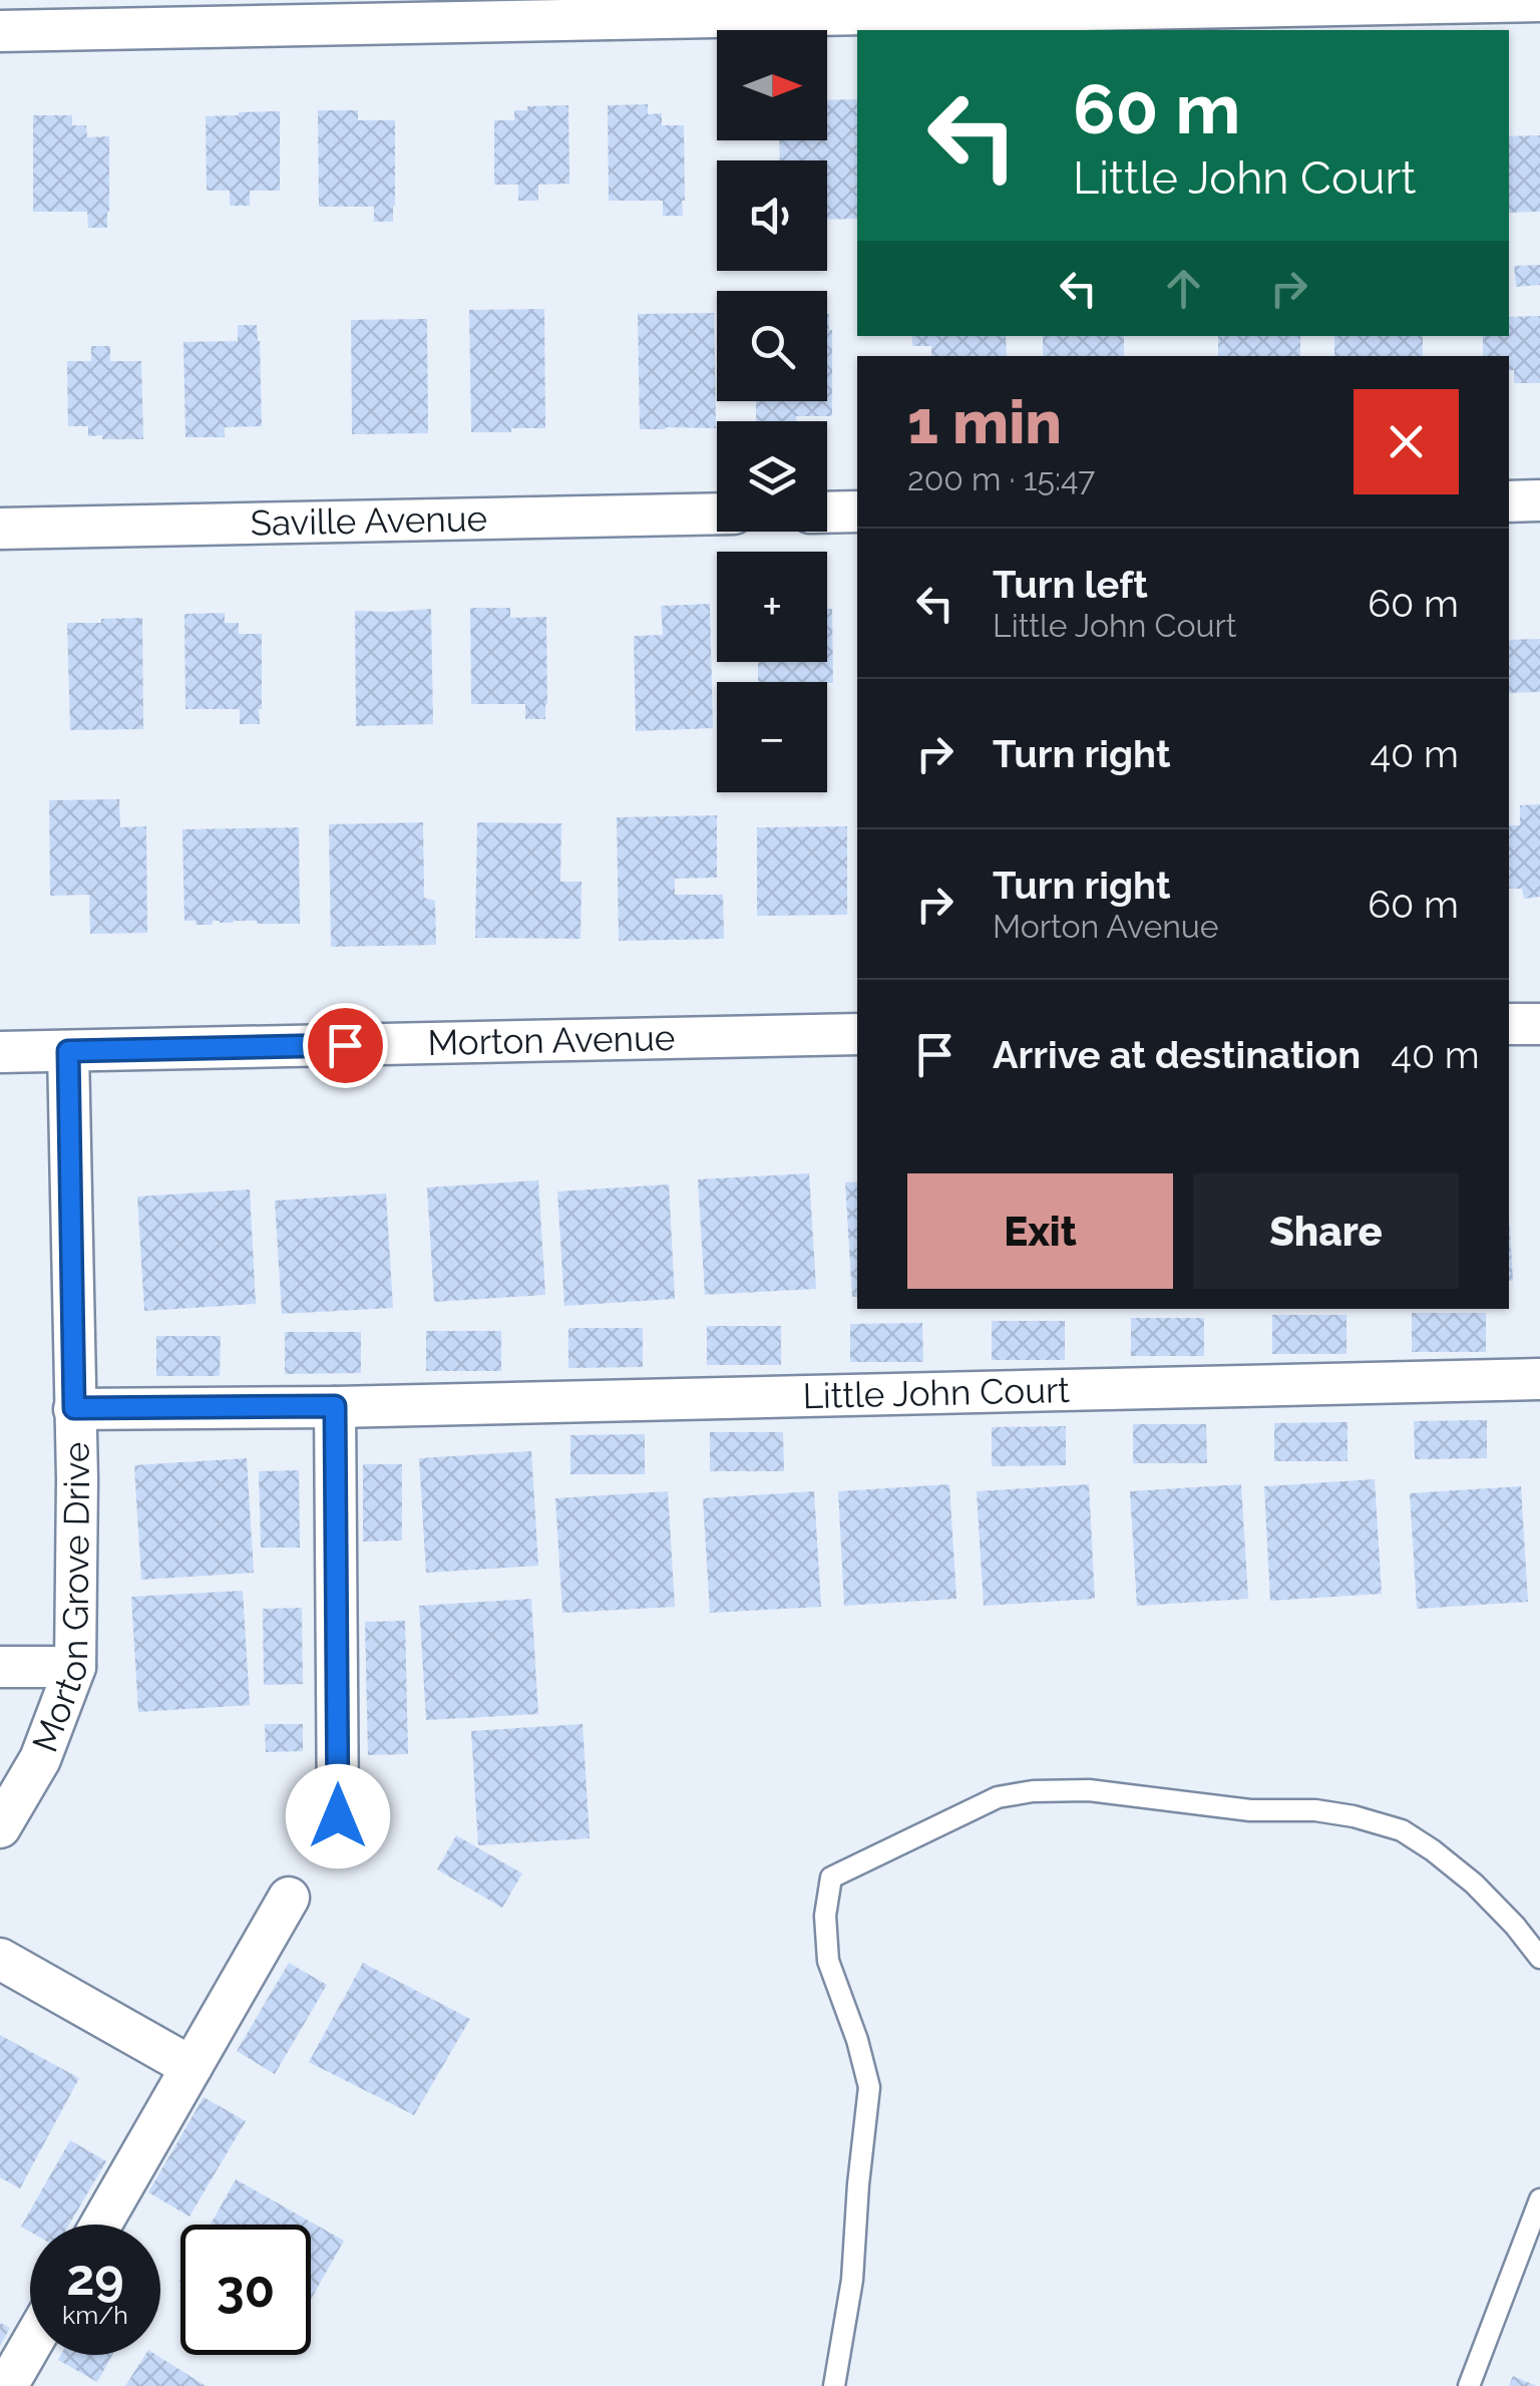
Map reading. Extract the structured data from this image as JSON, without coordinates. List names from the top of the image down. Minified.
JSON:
{"streets":{"street":["Saville Avenue","Morton Avenue","Little John Court","Morton Grove Drive"]},"crossings":[["Morton Avenue","Morton Grove Drive"],["Little John Court","Morton Grove Drive"]],"north":"right","page":{"map_buttons":["+","−"],"turn":["60 m","Little John Court"],"heading":["1 min","200 m · 15:47"],"list":[{"name":"Turn left","note":"Little John Court","value":"60 m"},{"name":"Turn right","value":"40 m"},{"name":"Turn right","note":"Morton Avenue","value":"60 m"},{"name":"Arrive at destination","value":"40 m"}],"buttons":["Exit","Share"],"speed":"29 km/h","limit":"30"}}
